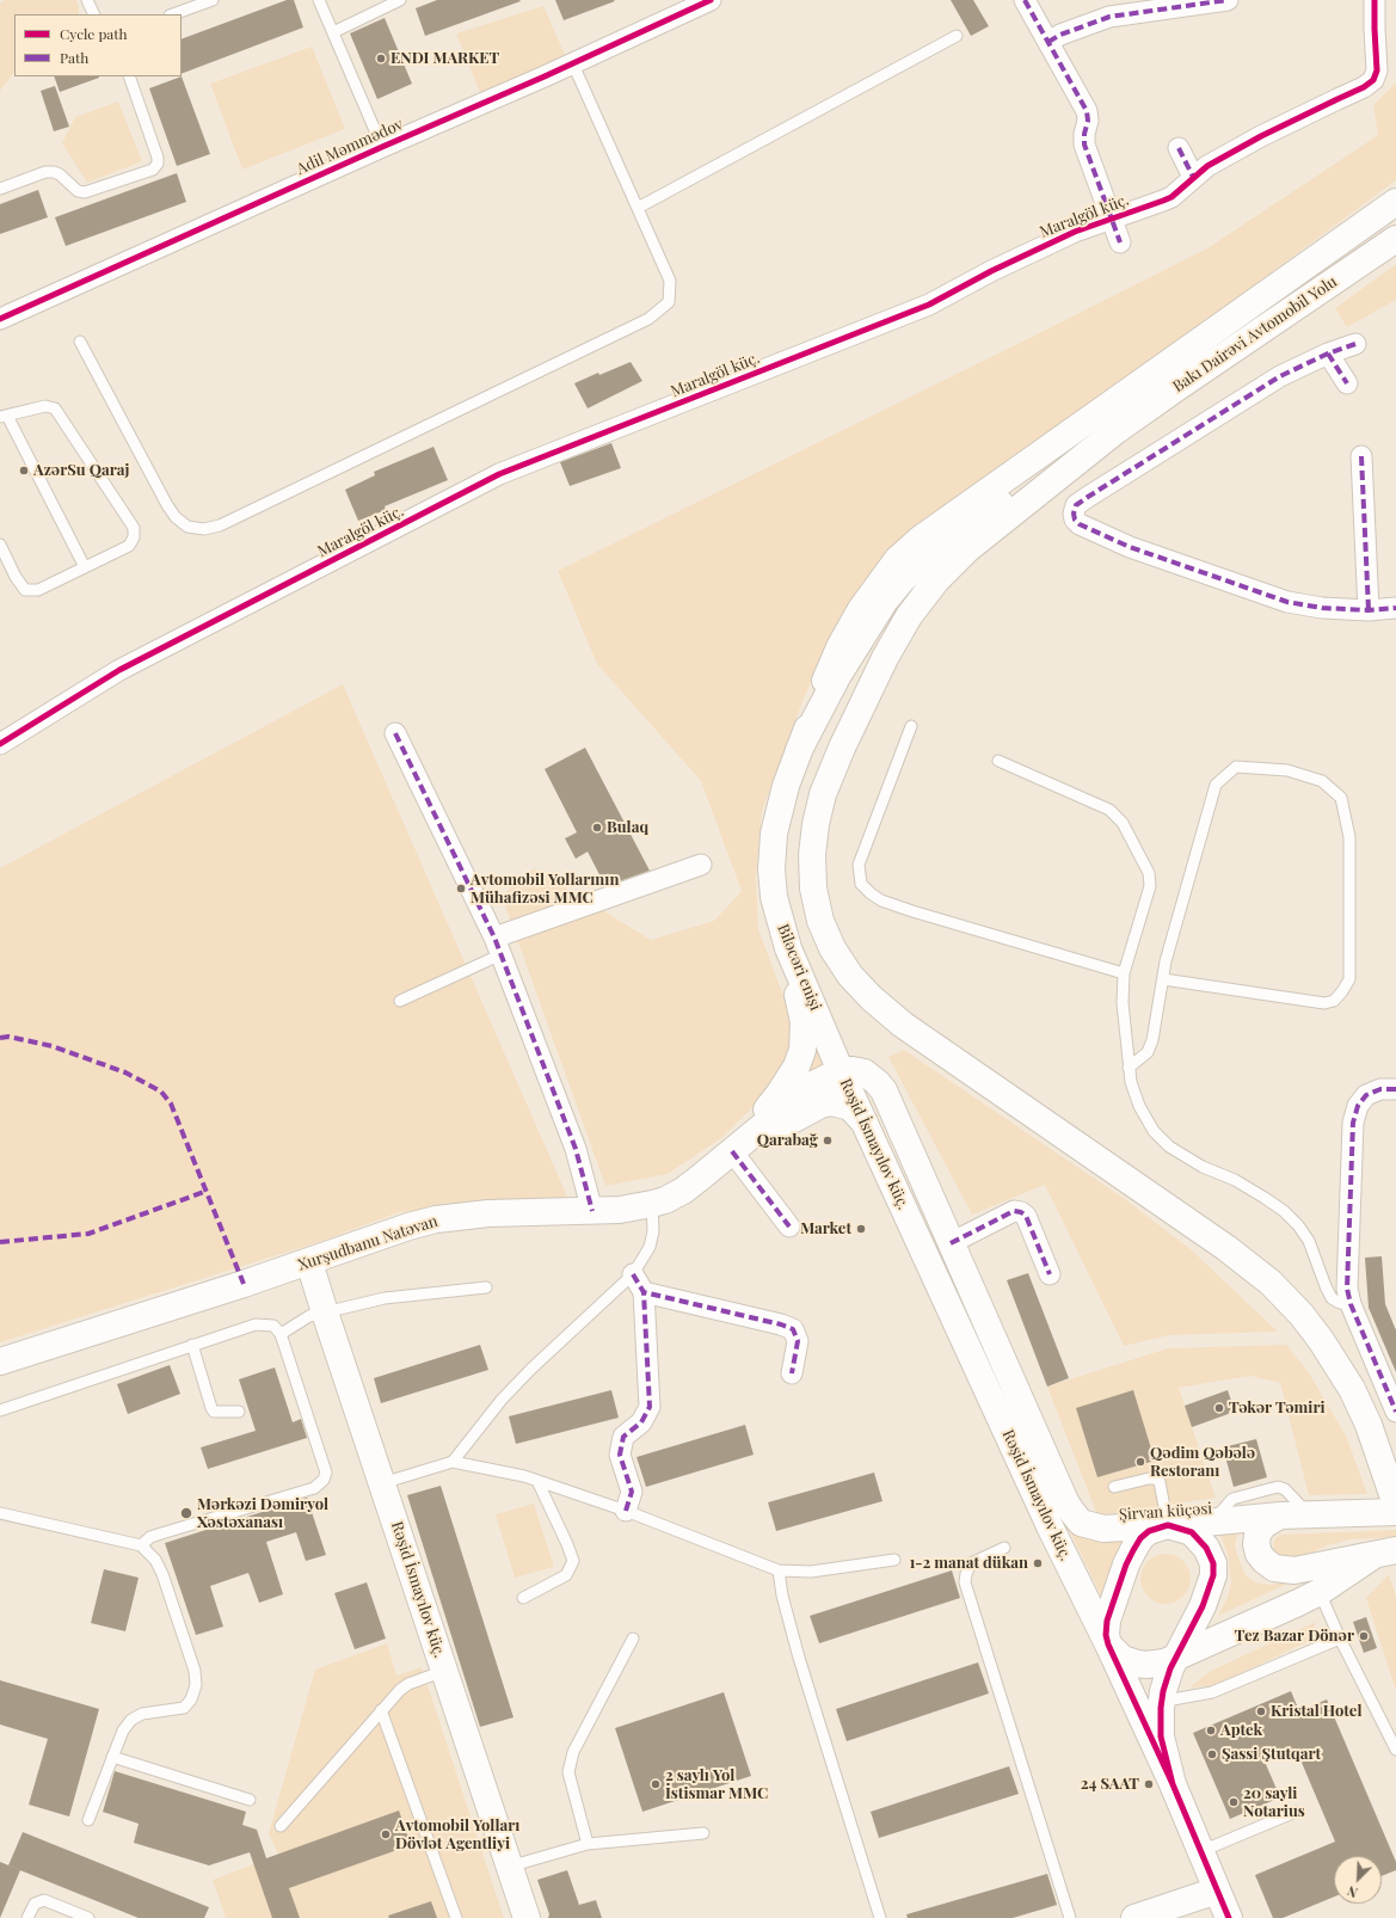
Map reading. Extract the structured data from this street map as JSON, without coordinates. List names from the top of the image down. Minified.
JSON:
{"streets":{"main road":["Bakı Dairəvi Avtomobil Yolu","Biləcəri enişi","Rəşid İsmayılov küç.","Xurşudbanu Natəvan","Şirvan küçəsi"],"street":["Adil Məmmədov","Maralgöl küç."]},"crossings":[["Biləcəri enişi","Rəşid İsmayılov küç."],["Rəşid İsmayılov küç.","Xurşudbanu Natəvan"],["Rəşid İsmayılov küç.","Şirvan küçəsi"]],"places":["ENDI MARKET","AzərSu Qaraj","Bulaq","Avtomobil Yollarının Mühafizəsi MMC","Qarabağ","Market","Təkər Təmiri","Qədim Qəbələ Restoranı","Mərkəzi Dəmiryol Xəstəxanası","1-2 manat dükan","Tez Bazar Dönər","Kristal Hotel","Aptek","Şassi Ştutqart","2 saylı Yol İstismar MMC","24 SAAT","20 sayli Notarius","Avtomobil Yolları Dövlət Agentliyi"],"legend":["Cycle path","Path"],"north":"bottom left"}
